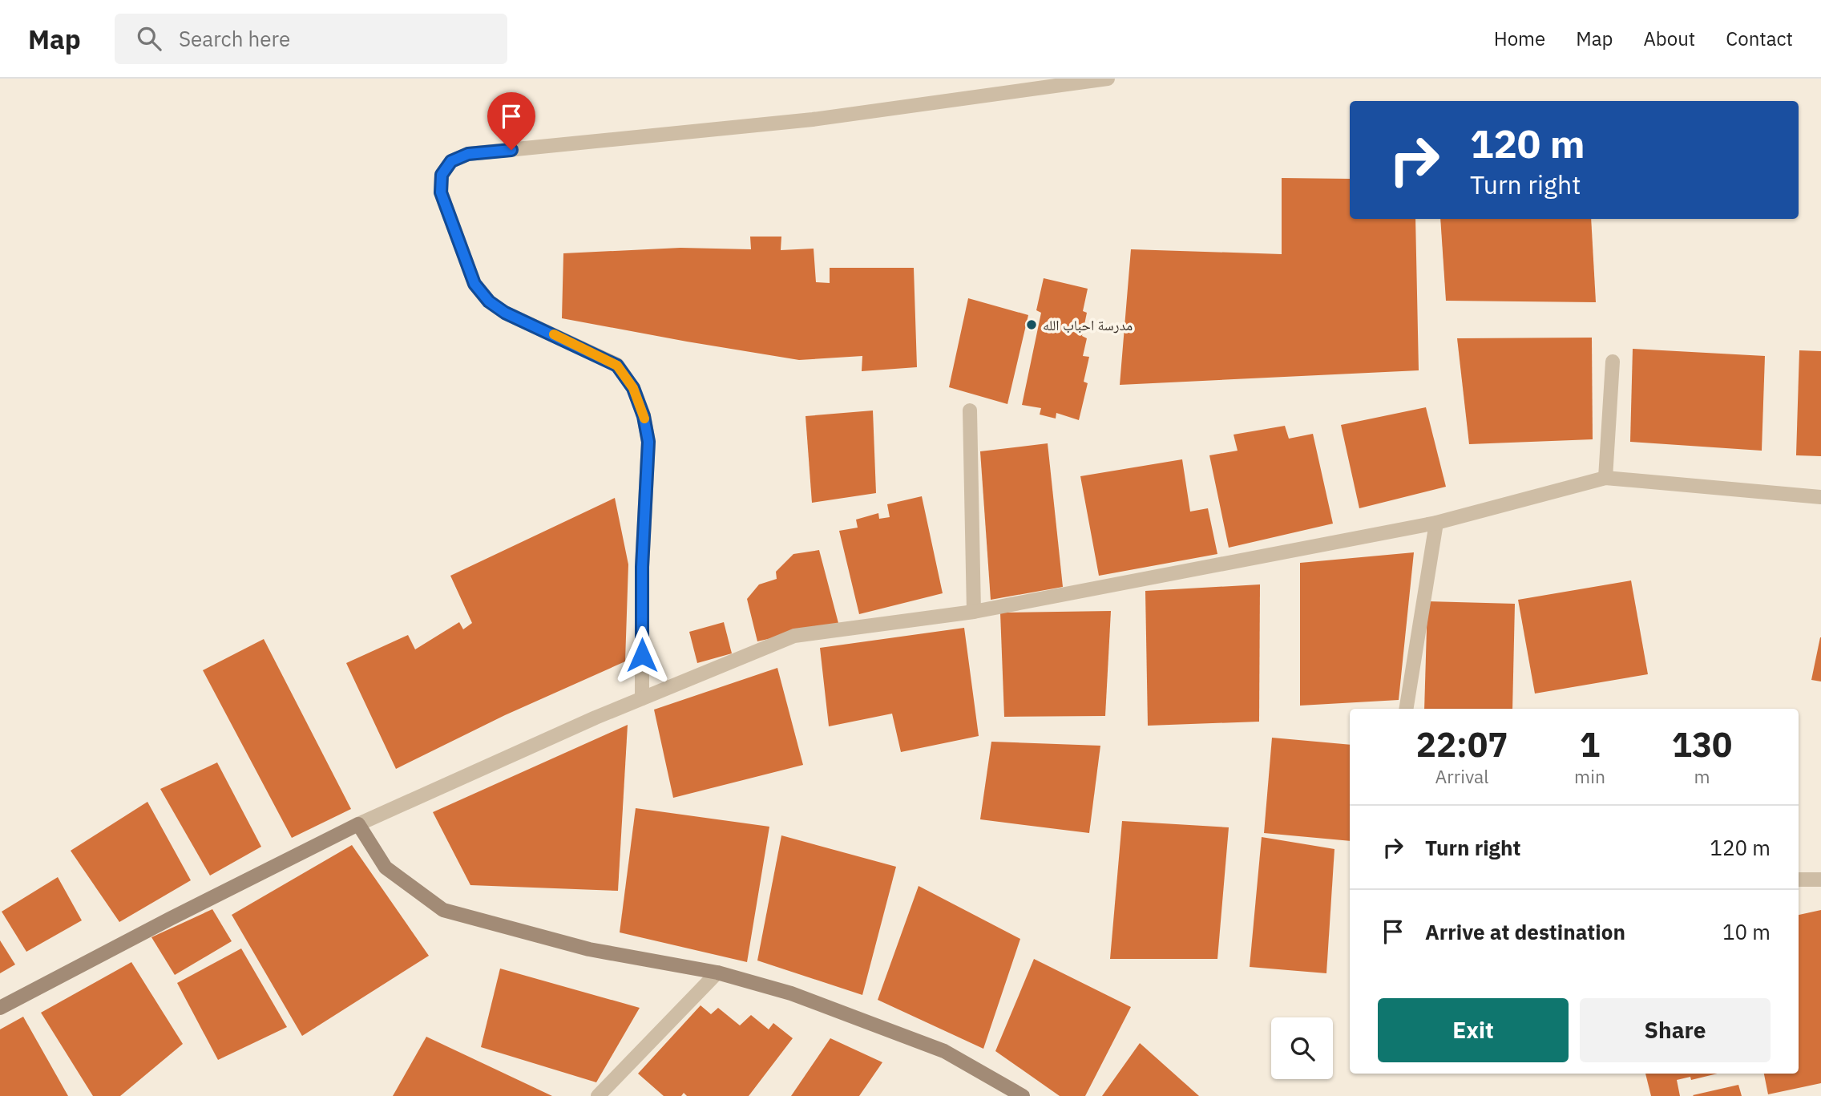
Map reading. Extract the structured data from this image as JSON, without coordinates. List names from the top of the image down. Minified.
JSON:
{"places":["مدرسة احباب الله"],"page":{"header":"Map","search":"Search here","nav":["Home","Map","About","Contact"],"turn":["120 m","Turn right"],"eta":["22:07","Arrival","1","min","130","m"],"list":[{"name":"Turn right","value":"120 m"},{"name":"Arrive at destination","value":"10 m"}],"buttons":["Exit","Share"]}}
